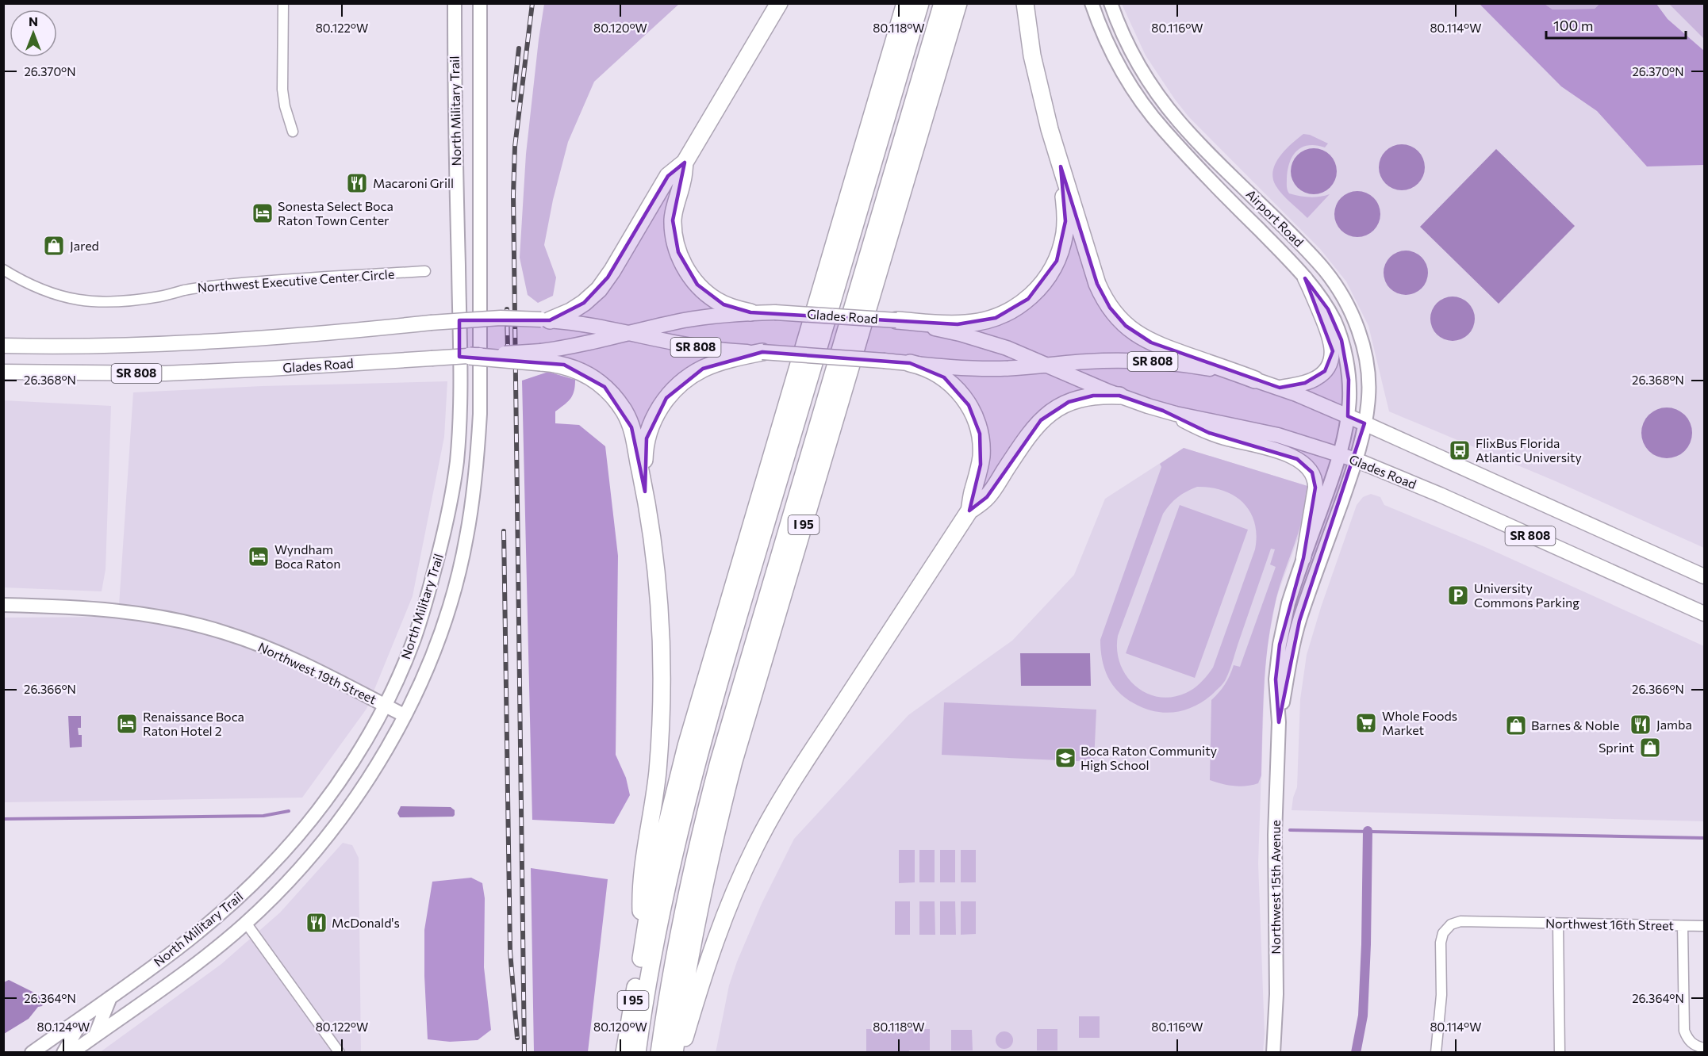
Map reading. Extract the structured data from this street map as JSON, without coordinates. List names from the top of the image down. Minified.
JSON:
{"streets":{"highway":["I 95"],"main road":["North Military Trail","Airport Road","Glades Road","SR 808","Northwest 19th Street","Northwest 15th Avenue"],"street":["Northwest Executive Center Circle","Northwest 16th Street"]},"crossings":[["North Military Trail","Northwest 19th Street"],["Airport Road","Glades Road"],["Airport Road","Northwest 15th Avenue"],["Glades Road","Northwest 15th Avenue"]],"places":{"restaurant":["Macaroni Grill","Jamba","McDonald's"],"hotel":["Sonesta Select Boca Raton Town Center","Wyndham Boca Raton","Renaissance Boca Raton Hotel 2"],"shop":["Jared","Barnes & Noble","Sprint"],"bus stop":["FlixBus Florida Atlantic University"],"parking":["University Commons Parking"],"supermarket":["Whole Foods Market"],"school or university":["Boca Raton Community High School"]},"scale_bar":"100 m","north":"top","coordinates":["80.122°W","80.120°W","80.118°W","80.116°W","80.114°W","26.370°N","26.368°N","26.366°N","26.364°N","80.124°W"]}
